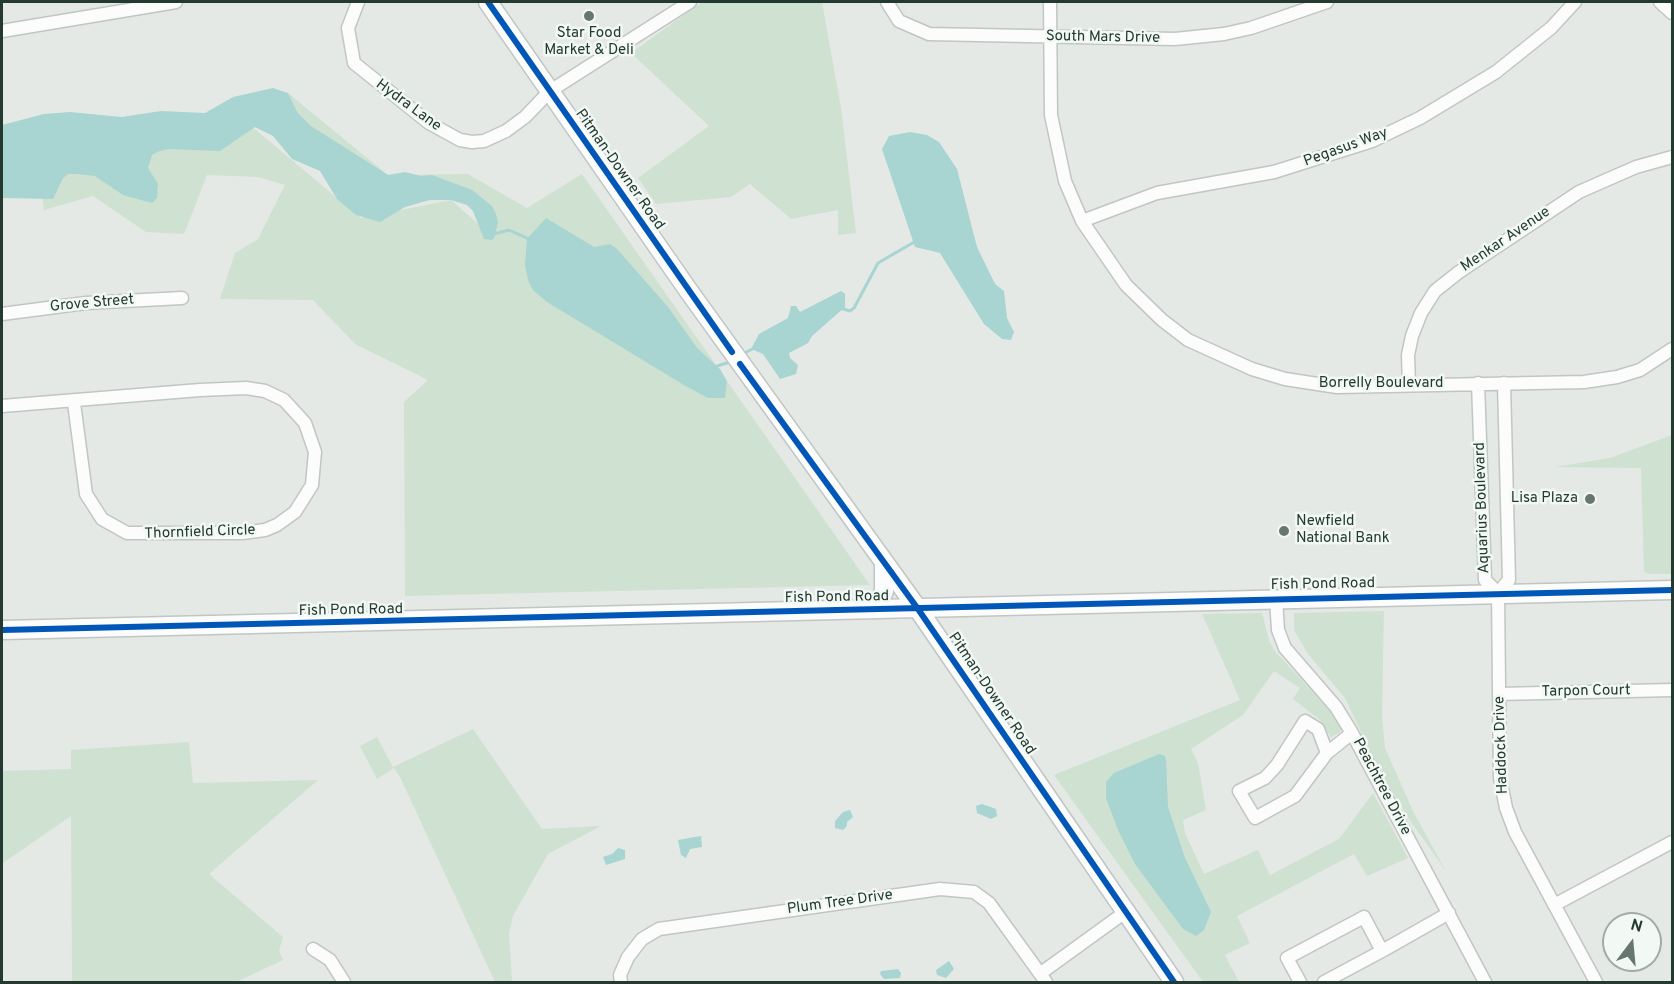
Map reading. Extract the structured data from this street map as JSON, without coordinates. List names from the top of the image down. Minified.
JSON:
{"streets":{"street":["South Mars Drive","Hydra Lane","Pegasus Way","Pitman-Downer Road","Menkar Avenue","Grove Street","Borrelly Boulevard","Aquarius Boulevard","Thornfield Circle","Fish Pond Road","Tarpon Court","Haddock Drive","Peachtree Drive","Plum Tree Drive"]},"crossings":[["South Mars Drive","Borrelly Boulevard"],["Hydra Lane","Pitman-Downer Road"],["Pegasus Way","Borrelly Boulevard"],["Pitman-Downer Road","Fish Pond Road"],["Menkar Avenue","Borrelly Boulevard"],["Borrelly Boulevard","Aquarius Boulevard"],["Aquarius Boulevard","Fish Pond Road"],["Aquarius Boulevard","Haddock Drive"],["Fish Pond Road","Haddock Drive"],["Fish Pond Road","Peachtree Drive"],["Tarpon Court","Haddock Drive"]],"places":["Star Food Market & Deli","Lisa Plaza","Newfield National Bank"],"north":"top"}
